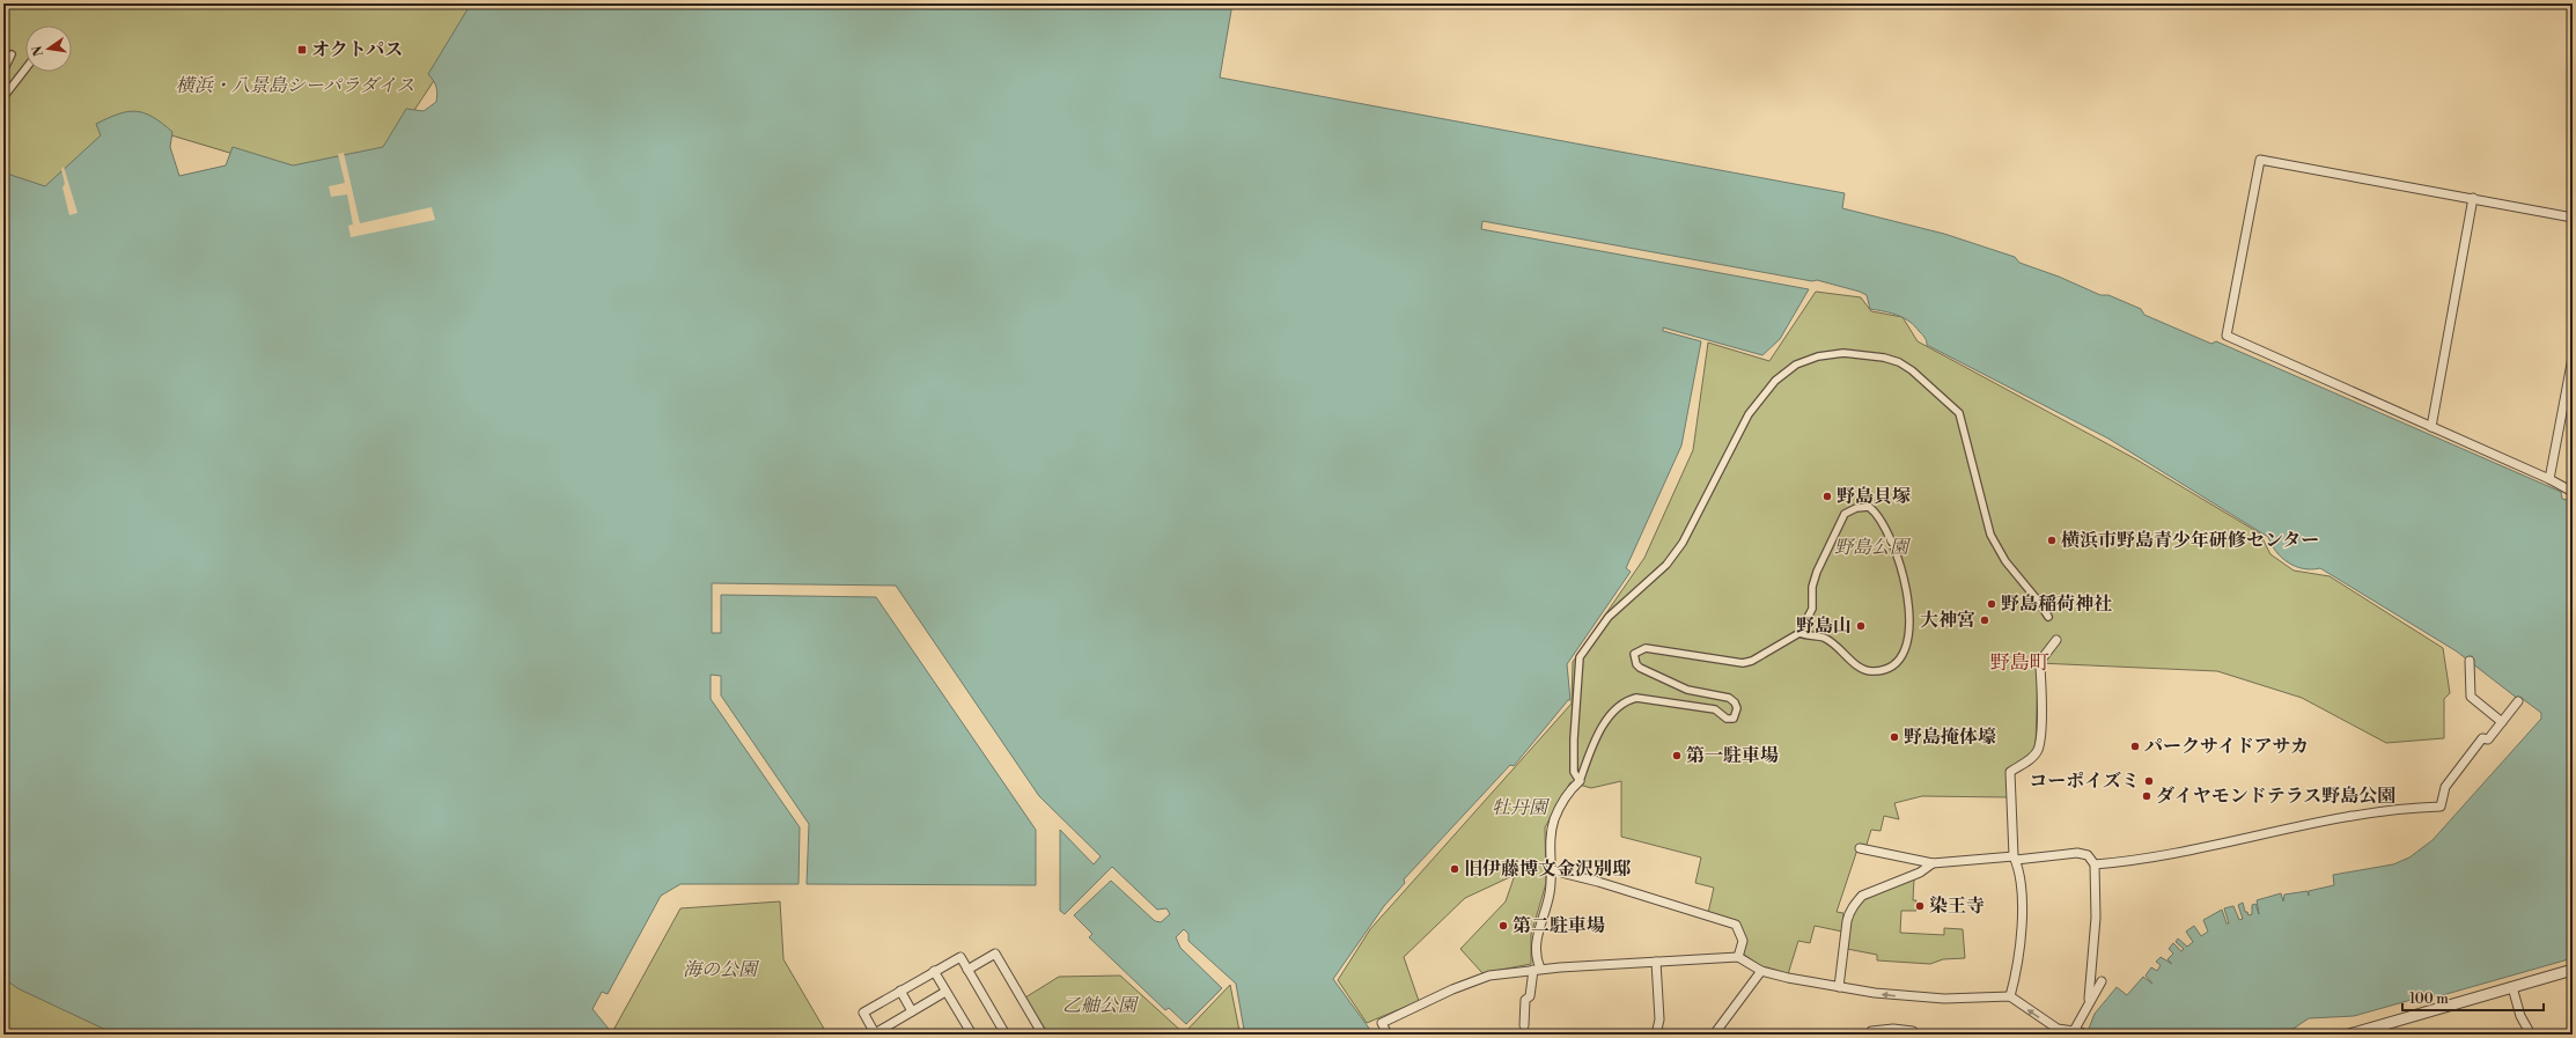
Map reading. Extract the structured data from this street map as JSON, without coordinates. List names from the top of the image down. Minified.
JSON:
{"districts":["野島町"],"parks":["横浜・八景島シーパラダイス","野島公園","牡丹園","海の公園","乙舳公園"],"places":{"transit":["オクトパス"],"other":["野島貝塚","横浜市野島青少年研修センター","野島稲荷神社","大神宮","野島山","野島掩体壕","パークサイドアサカ","第一駐車場","コーポイズミ","ダイヤモンドテラス野島公園","旧伊藤博文金沢別邸","染王寺","第二駐車場"]},"scale_bar":"100 m","north":"left"}
